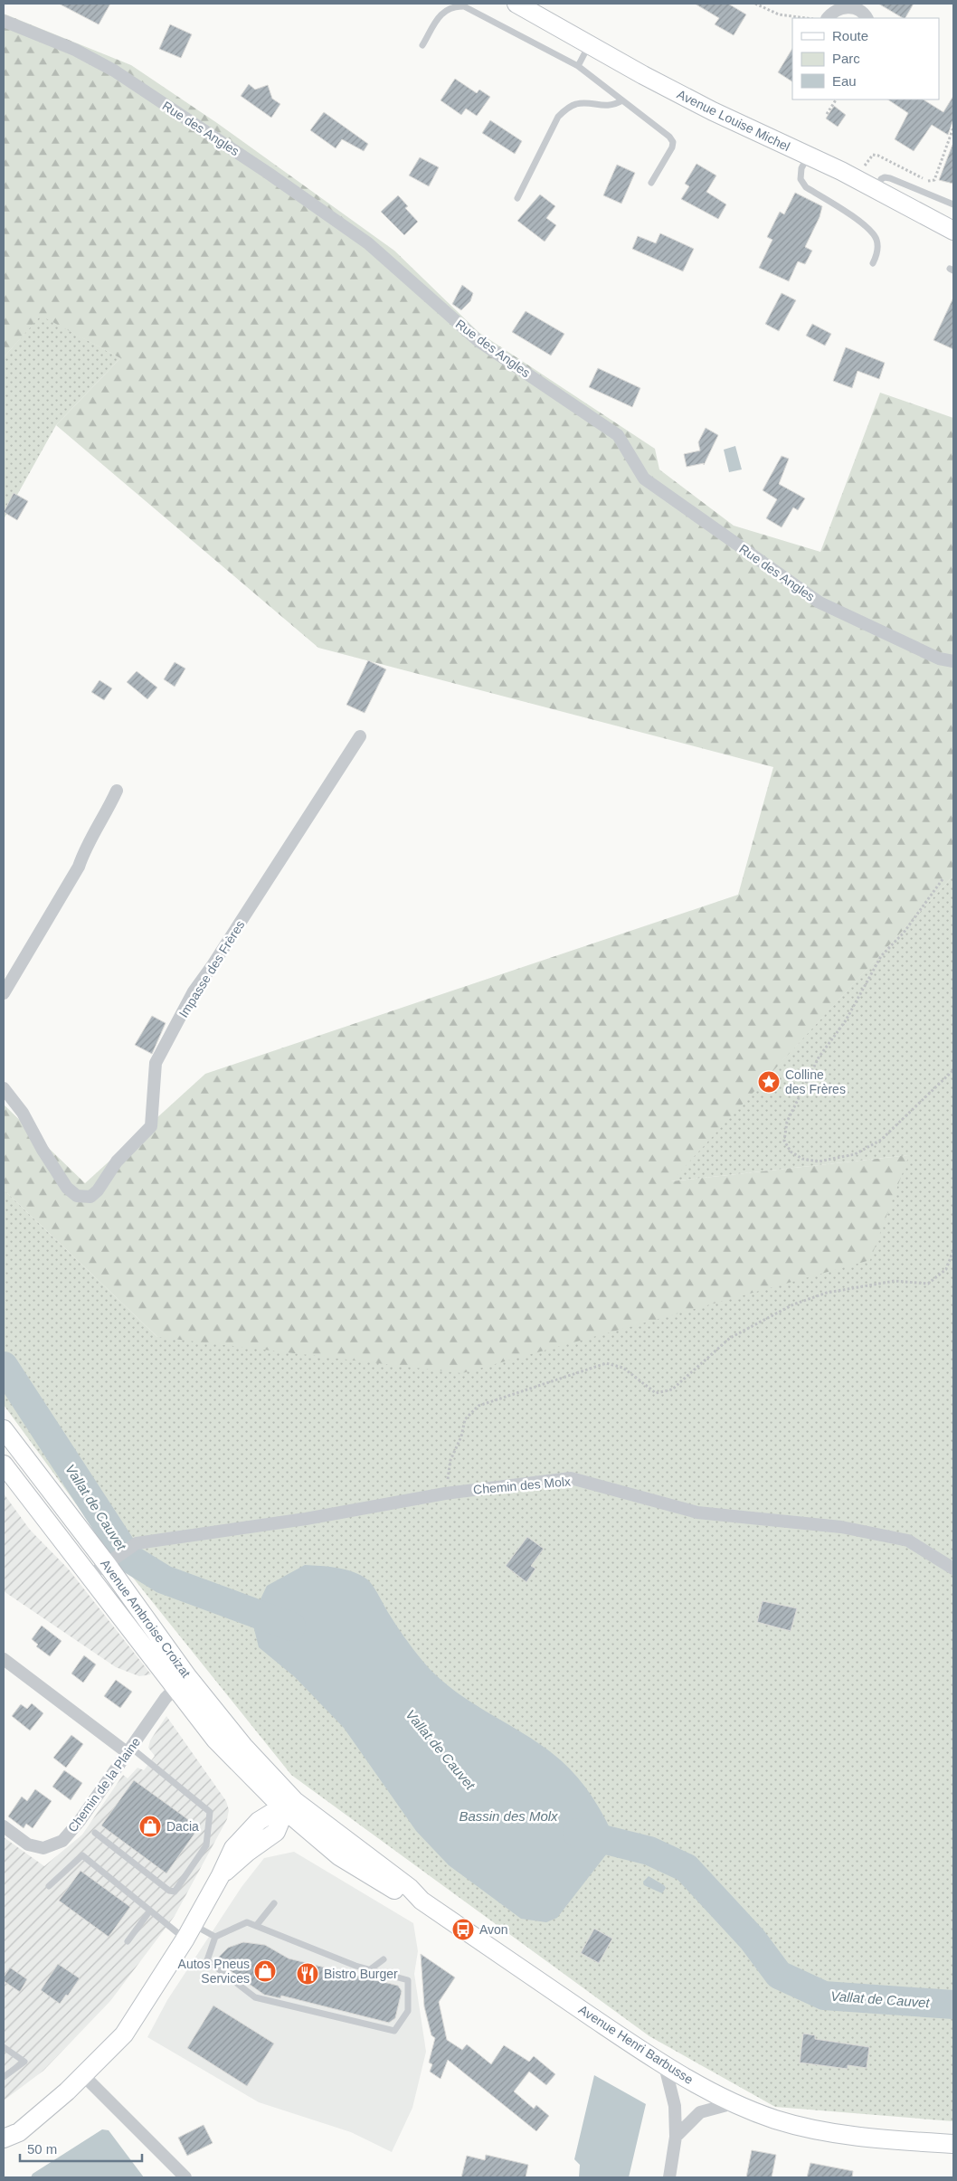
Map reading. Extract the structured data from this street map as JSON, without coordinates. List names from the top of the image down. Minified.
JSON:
{"streets":{"main road":["Avenue Louise Michel","Avenue Ambroise Croizat","Avenue Henri Barbusse"],"street":["Rue des Angles","Impasse des Frères","Chemin des Molx","Chemin de la Plaine"]},"crossings":[["Chemin des Molx","Avenue Ambroise Croizat"],["Avenue Ambroise Croizat","Chemin de la Plaine"],["Avenue Ambroise Croizat","Avenue Henri Barbusse"]],"water":["Vallat de Cauvet","Bassin des Molx"],"places":{"place":["Colline des Frères"],"shop":["Dacia","Autos Pneus Services"],"bus stop":["Avon"],"restaurant":["Bistro Burger"]},"legend":["Route","Parc","Eau"],"scale_bar":"50 m"}
